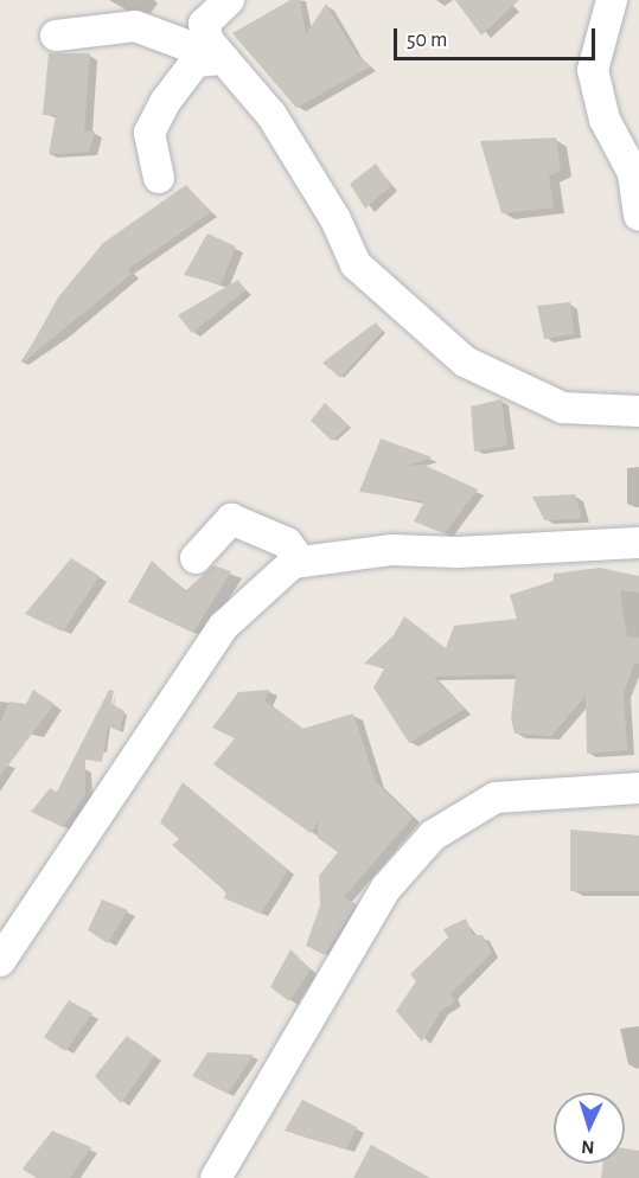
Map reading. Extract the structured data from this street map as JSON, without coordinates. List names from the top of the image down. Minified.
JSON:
{"scale_bar":"50 m","north":"bottom"}
